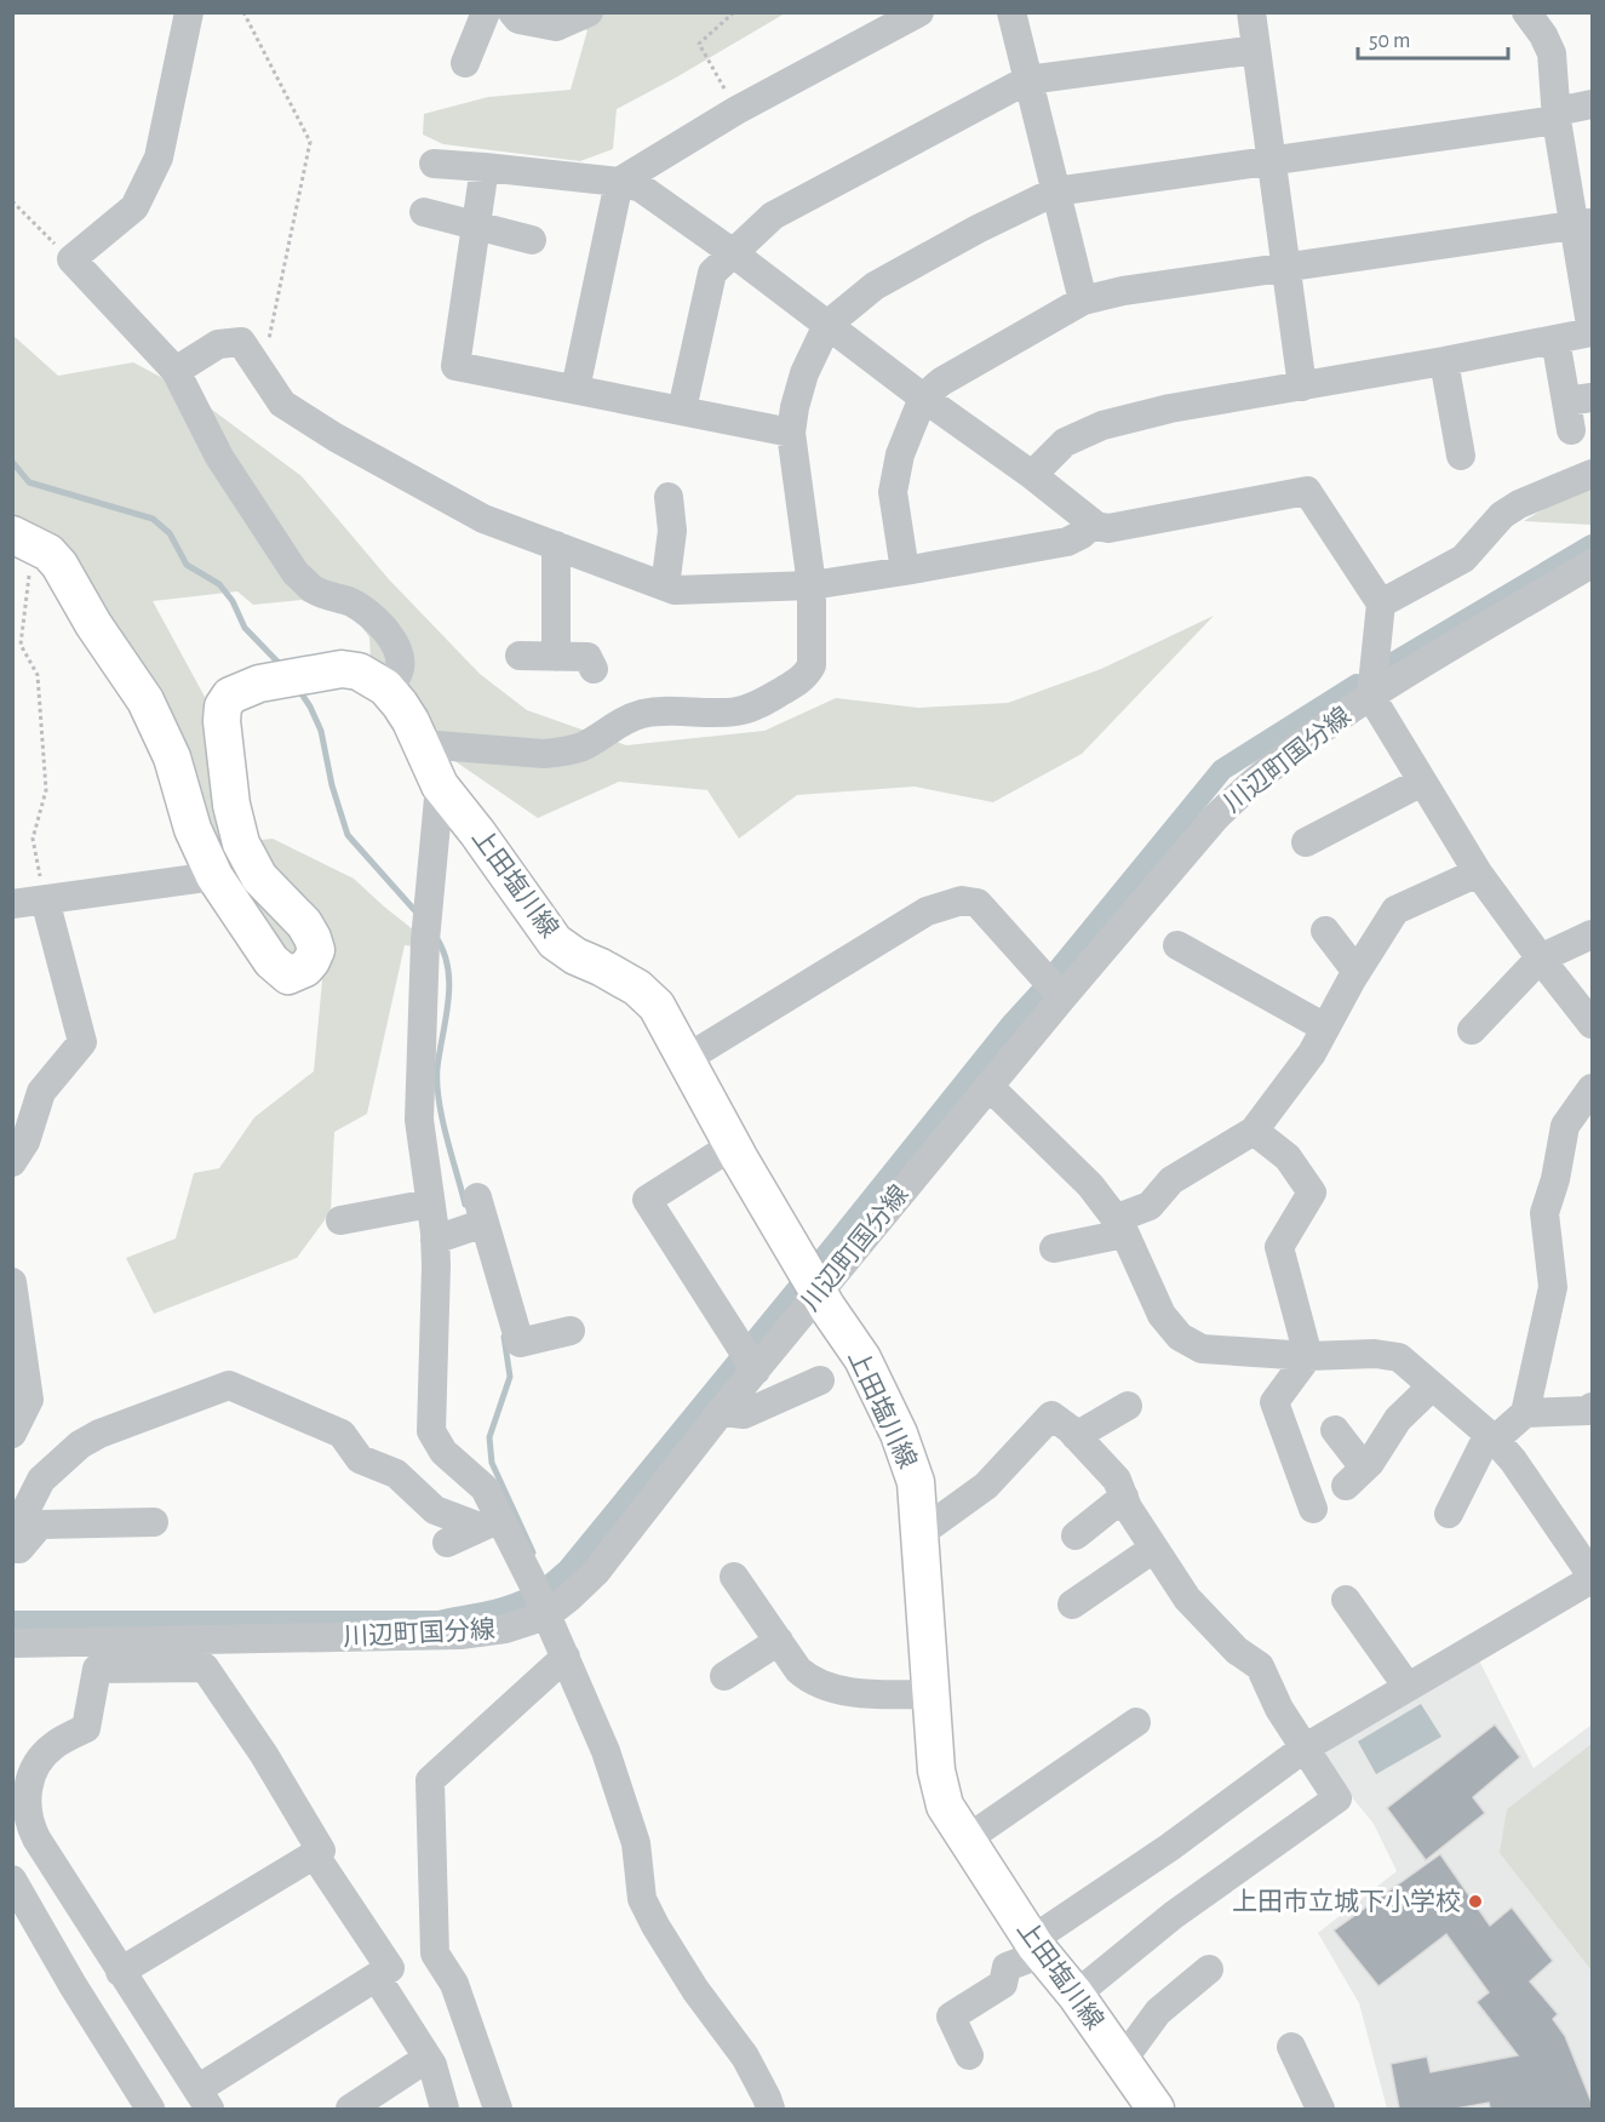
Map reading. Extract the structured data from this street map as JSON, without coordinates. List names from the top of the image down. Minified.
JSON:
{"streets":{"main road":["上田塩川線"],"street":["川辺町国分線"]},"crossings":[["川辺町国分線","上田塩川線"]],"places":["上田市立城下小学校"],"scale_bar":"50 m"}
